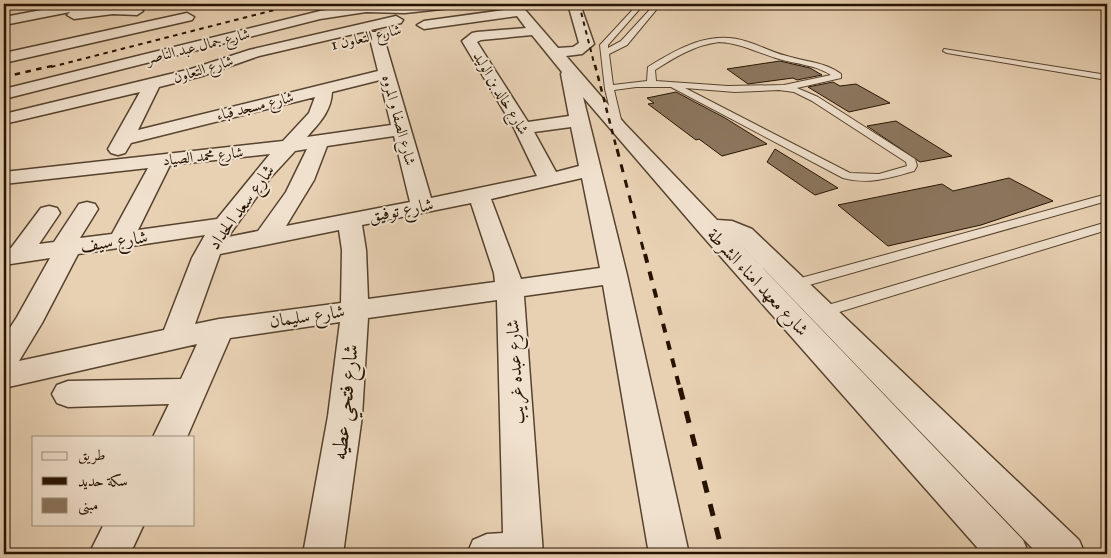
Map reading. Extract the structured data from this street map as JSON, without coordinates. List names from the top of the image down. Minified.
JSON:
{"streets":{"street":["شارع التعاون 1","شارع جمال عبد الناصر","شارع التعاون","شارع خالد بن الوليد","شارع مسجد قباء","شارع الصفا و المروه","شارع محمد الصياد","شارع سعد الحداد","شارع توفيق","شارع سيف","شارع معهد امناء الشرطة","شارع سليمان","شارع عبده غريب","شارع فتحي عطيه"]},"crossings":[["شارع التعاون 1","شارع جمال عبد الناصر"],["شارع التعاون 1","شارع التعاون"],["شارع التعاون 1","شارع خالد بن الوليد"],["شارع التعاون 1","شارع الصفا و المروه"],["شارع التعاون 1","شارع معهد امناء الشرطة"],["شارع جمال عبد الناصر","شارع التعاون"],["شارع خالد بن الوليد","شارع توفيق"],["شارع خالد بن الوليد","شارع معهد امناء الشرطة"],["شارع مسجد قباء","شارع الصفا و المروه"],["شارع مسجد قباء","شارع سعد الحداد"],["شارع الصفا و المروه","شارع محمد الصياد"],["شارع الصفا و المروه","شارع توفيق"],["شارع محمد الصياد","شارع سعد الحداد"],["شارع سعد الحداد","شارع توفيق"],["شارع سعد الحداد","شارع سيف"],["شارع سعد الحداد","شارع سليمان"],["شارع توفيق","شارع عبده غريب"],["شارع توفيق","شارع فتحي عطيه"],["شارع سليمان","شارع عبده غريب"],["شارع سليمان","شارع فتحي عطيه"]],"legend":["طريق","سكة حديد","مبنى"]}
